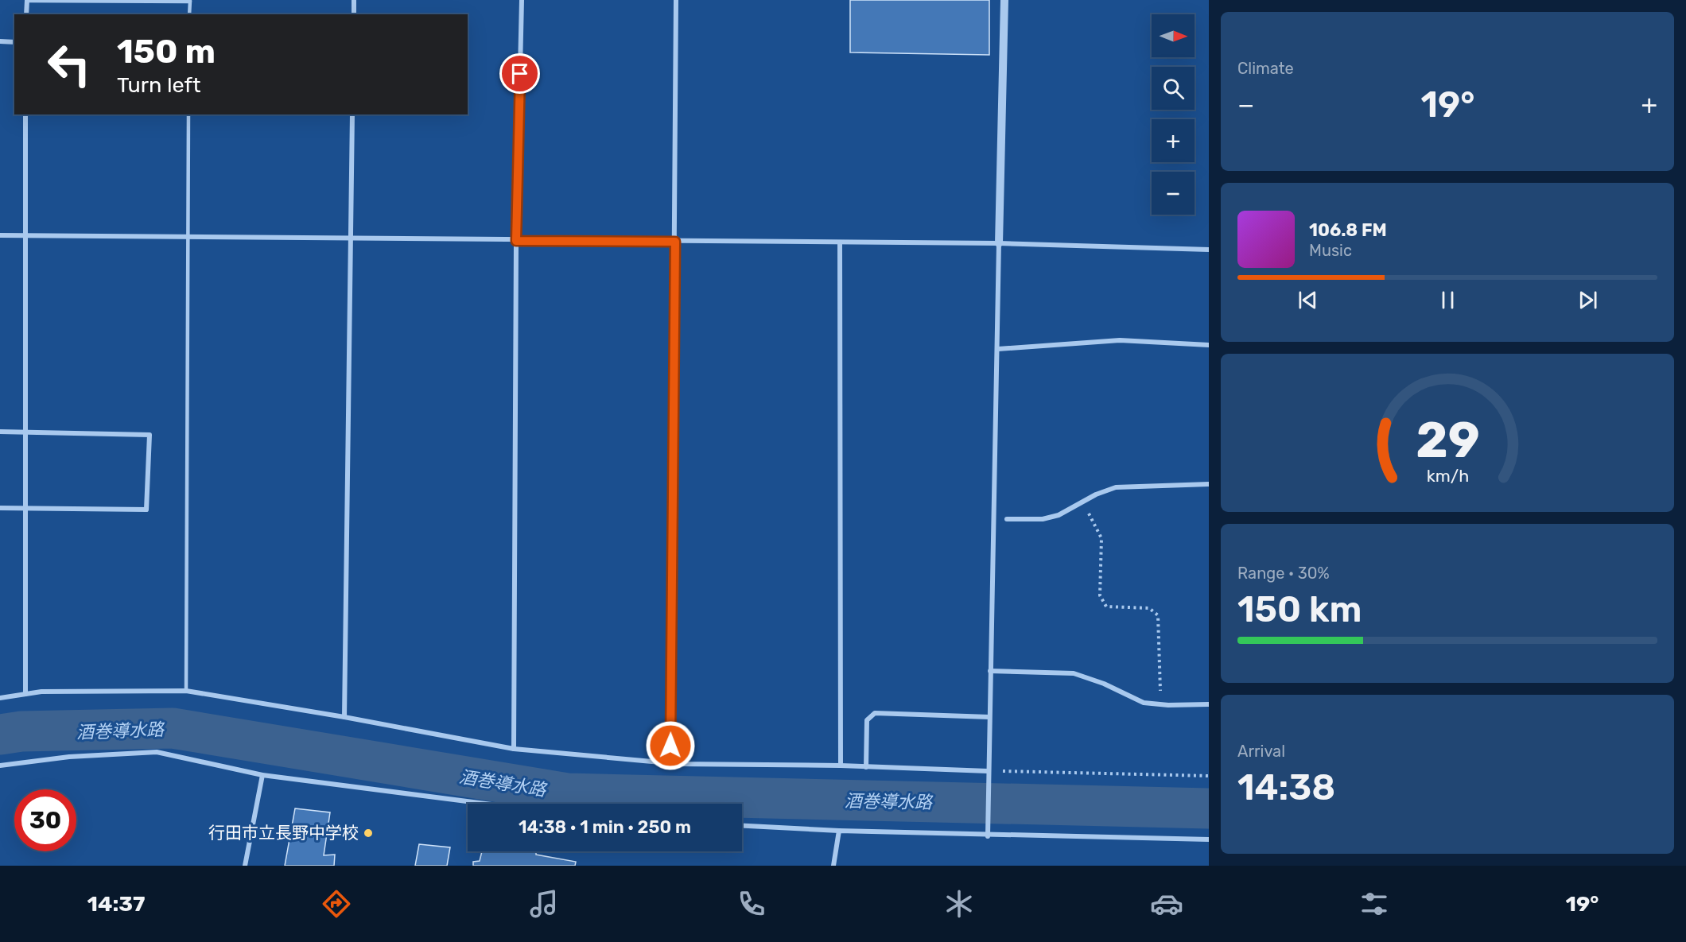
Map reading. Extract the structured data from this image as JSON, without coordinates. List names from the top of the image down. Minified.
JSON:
{"water":["酒巻導水路"],"places":["行田市立長野中学校"],"north":"right","page":{"tile":["Climate",["Range · 30%","150 km"],["Arrival","14:38"]],"map_buttons":["+","−"],"turn":["150 m","Turn left"],"heat":["−","19°","+"],"song":["106.8 FM","Music"],"limit":"30","trip":"14:38 · 1 min · 250 m","tabs":["14:37","19°"],"gauge":["29","km/h"]}}
